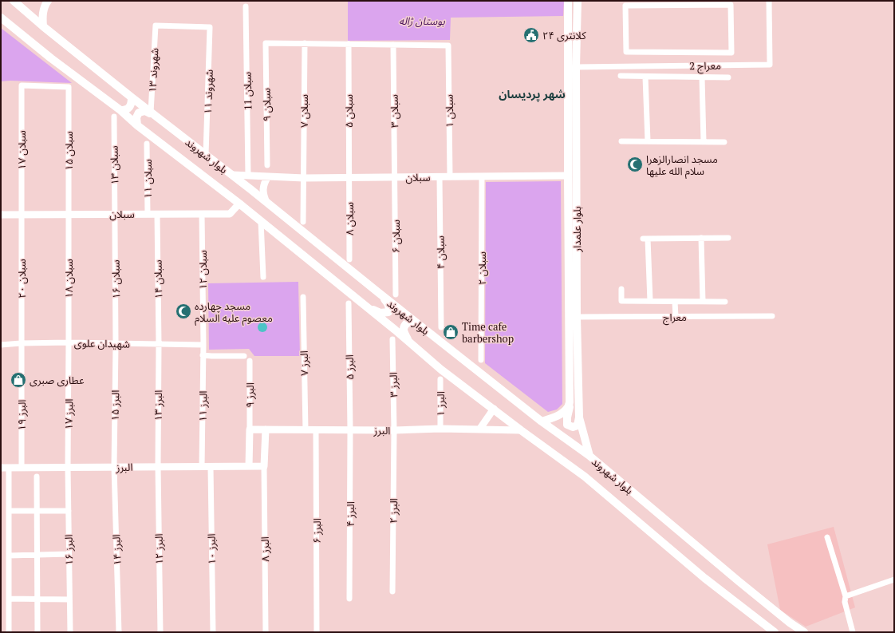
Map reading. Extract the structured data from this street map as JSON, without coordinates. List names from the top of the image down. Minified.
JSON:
{"streets":{"main road":["بلوار شهروند","بلوار علمدار"],"street":["معراج 2","شهروند ۱۳","سبلان 11","شهروند ۱۱","سبلان ۹","سبلان ۷","سبلان ۵","سبلان ۳","سبلان ۱","سبلان ۱۷","سبلان ۱۵","سبلان ۱۳","سبلان","سبلان ۱۱","سبلان ۸","سبلان ۶","سبلان ۴","سبلان ۲","سبلان ۱۲","سبلان ۲۰","سبلان ۱۸","سبلان ۱۶","سبلان ۱۴","معراج","شهیدان علوی","البرز ۷","البرز ۵","البرز ۳","البرز ۹","البرز ۱","البرز ۱۵","البرز ۱۳","البرز ۱۱","البرز ۱۷","البرز ۱۹","البرز","البرز ۲","البرز ۴","البرز ۶","البرز ۱۲","البرز ۱۰","البرز ۸","البرز ۱۶","البرز ۱۴"]},"crossings":[["معراج 2","بلوار علمدار"],["شهروند ۱۳","شهروند ۱۱"],["شهروند ۱۳","بلوار شهروند"],["سبلان 11","سبلان"],["شهروند ۱۱","بلوار شهروند"],["سبلان ۹","سبلان ۷"],["سبلان ۷","سبلان"],["سبلان ۵","سبلان"],["سبلان ۵","سبلان ۸"],["سبلان ۳","سبلان ۱"],["سبلان ۳","سبلان"],["سبلان ۳","سبلان ۶"],["سبلان ۱","سبلان"],["سبلان ۱۷","سبلان ۱۵"],["سبلان ۱۷","سبلان"],["سبلان ۱۷","سبلان ۲۰"],["سبلان ۱۵","سبلان"],["سبلان ۱۵","سبلان ۱۸"],["بلوار شهروند","سبلان"],["بلوار شهروند","بلوار علمدار"],["بلوار شهروند","البرز"],["سبلان ۱۳","سبلان"],["سبلان ۱۳","سبلان ۱۶"],["سبلان","سبلان ۱۱"],["سبلان","سبلان ۸"],["سبلان","بلوار علمدار"],["سبلان","سبلان ۶"],["سبلان","سبلان ۴"],["سبلان","سبلان ۲"],["سبلان","سبلان ۱۲"],["سبلان","سبلان ۲۰"],["سبلان","سبلان ۱۸"],["سبلان","سبلان ۱۶"],["سبلان","سبلان ۱۴"],["بلوار علمدار","معراج"],["سبلان ۱۲","شهیدان علوی"],["سبلان ۱۲","البرز ۱۱"],["سبلان ۲۰","شهیدان علوی"],["سبلان ۲۰","البرز ۱۹"],["سبلان ۱۸","شهیدان علوی"],["سبلان ۱۸","البرز ۱۷"],["سبلان ۱۶","شهیدان علوی"],["سبلان ۱۶","البرز ۱۵"],["سبلان ۱۴","شهیدان علوی"],["سبلان ۱۴","البرز ۱۳"],["شهیدان علوی","البرز ۱۵"],["شهیدان علوی","البرز ۱۳"],["شهیدان علوی","البرز ۱۱"],["شهیدان علوی","البرز ۱۷"],["شهیدان علوی","البرز ۱۹"],["البرز ۷","البرز"],["البرز ۵","البرز"],["البرز ۵","البرز ۴"],["البرز ۳","البرز"],["البرز ۳","البرز ۲"],["البرز ۹","البرز"],["البرز ۱","البرز"],["البرز ۱۵","البرز"],["البرز ۱۵","البرز ۱۴"],["البرز ۱۳","البرز"],["البرز ۱۳","البرز ۱۲"],["البرز ۱۱","البرز"],["البرز ۱۷","البرز"],["البرز ۱۷","البرز ۱۶"],["البرز ۱۹","البرز"],["البرز","البرز ۲"],["البرز","البرز ۴"],["البرز","البرز ۶"],["البرز","البرز ۱۲"],["البرز","البرز ۱۰"],["البرز","البرز ۸"],["البرز","البرز ۱۶"],["البرز","البرز ۱۴"]],"districts":["شهر پردیسان"],"parks":["بوستان ژاله"],"places":{"public building":["کلانتری ۲۴"],"mosque":["مسجد انصارالزهرا سلام الله علیها","مسجد چهارده معصوم علیه السلام"],"shop":["Time cafe barbershop","عطاری صبری"]}}
